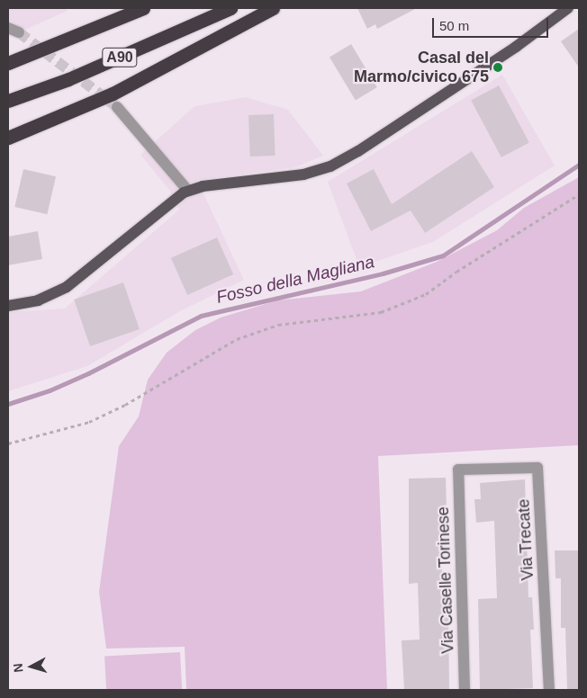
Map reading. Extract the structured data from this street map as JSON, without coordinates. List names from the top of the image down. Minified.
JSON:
{"streets":{"highway":["A90"],"street":["Via Trecate","Via Caselle Torinese"]},"crossings":[["Via Trecate","Via Caselle Torinese"]],"water":["Fosso della Magliana"],"places":["Casal del Marmo/civico 675"],"scale_bar":"50 m","north":"left"}
